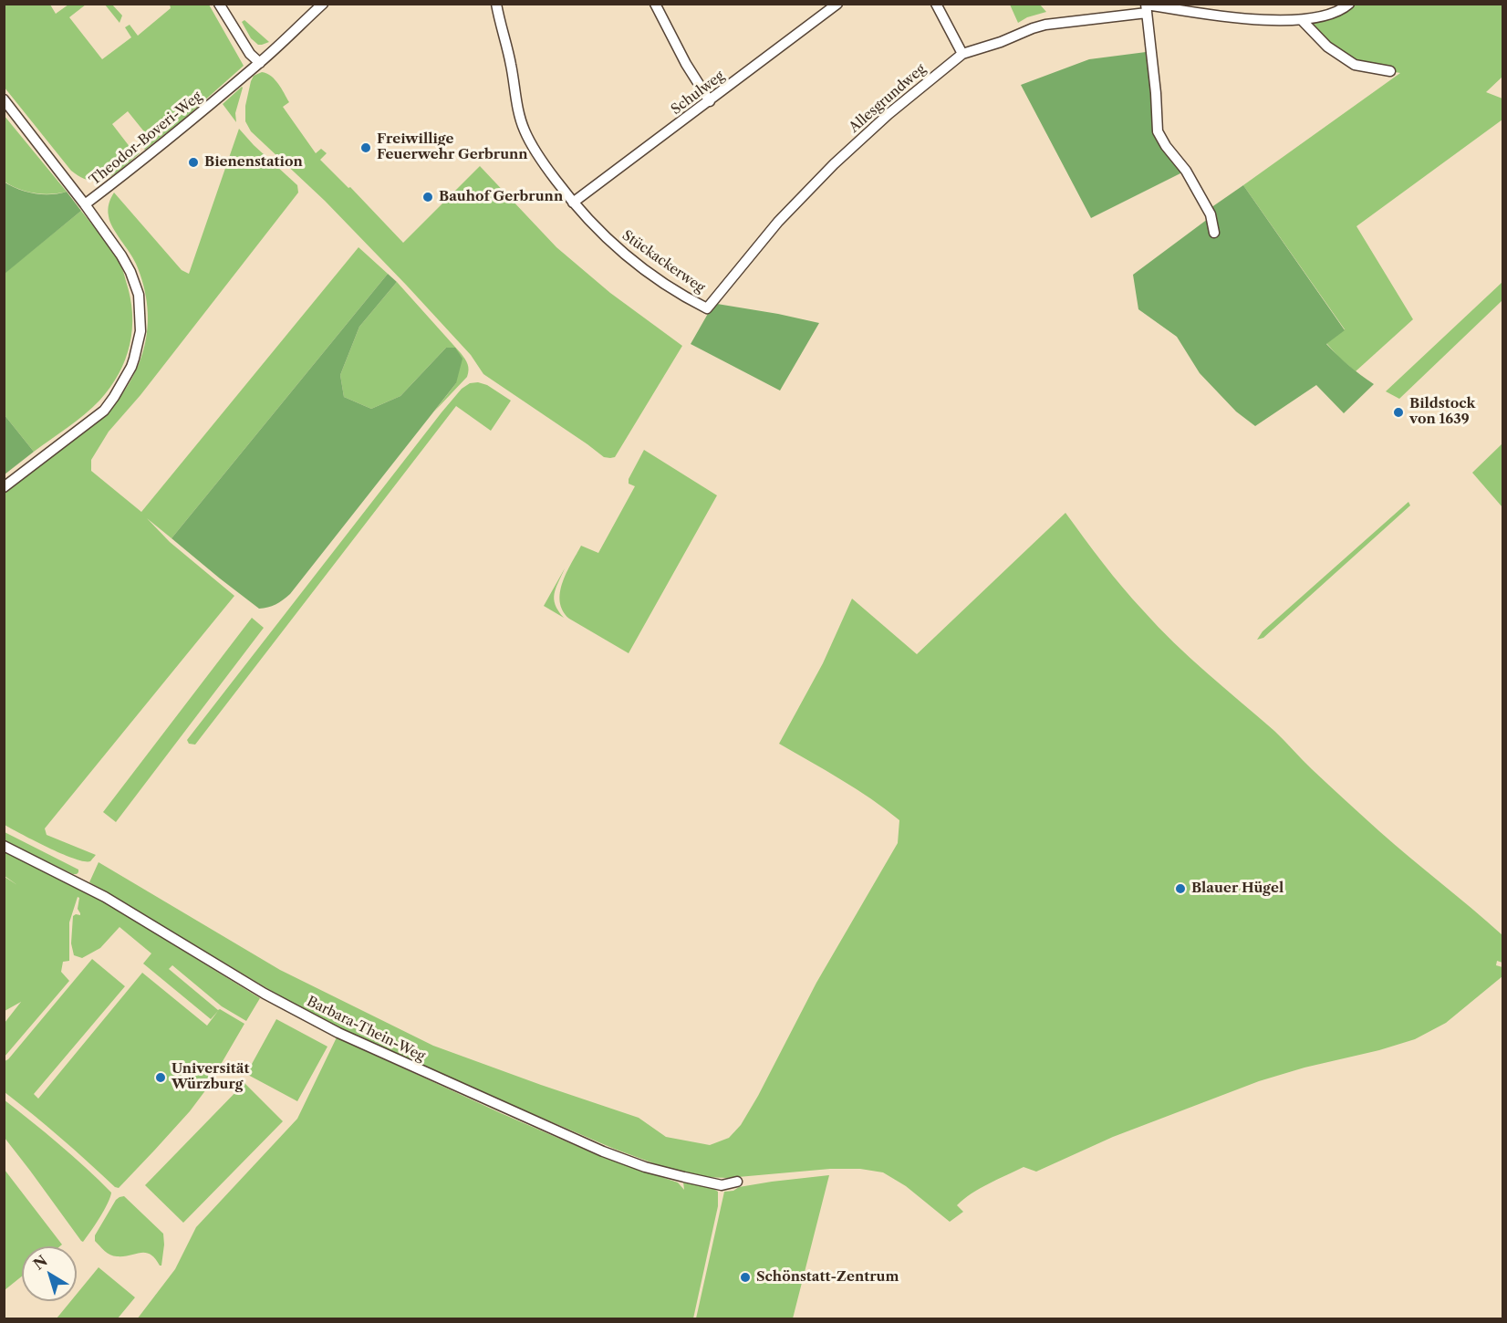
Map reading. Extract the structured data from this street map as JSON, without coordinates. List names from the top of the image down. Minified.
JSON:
{"streets":{"street":["Schulweg","Allesgrundweg","Theodor-Boveri-Weg","Stückackerweg","Barbara-Thein-Weg"]},"crossings":[["Schulweg","Stückackerweg"],["Allesgrundweg","Stückackerweg"]],"places":["Freiwillige Feuerwehr Gerbrunn","Bienenstation","Bauhof Gerbrunn","Bildstock von 1639","Blauer Hügel","Universität Würzburg","Schönstatt-Zentrum"],"north":"top left"}
